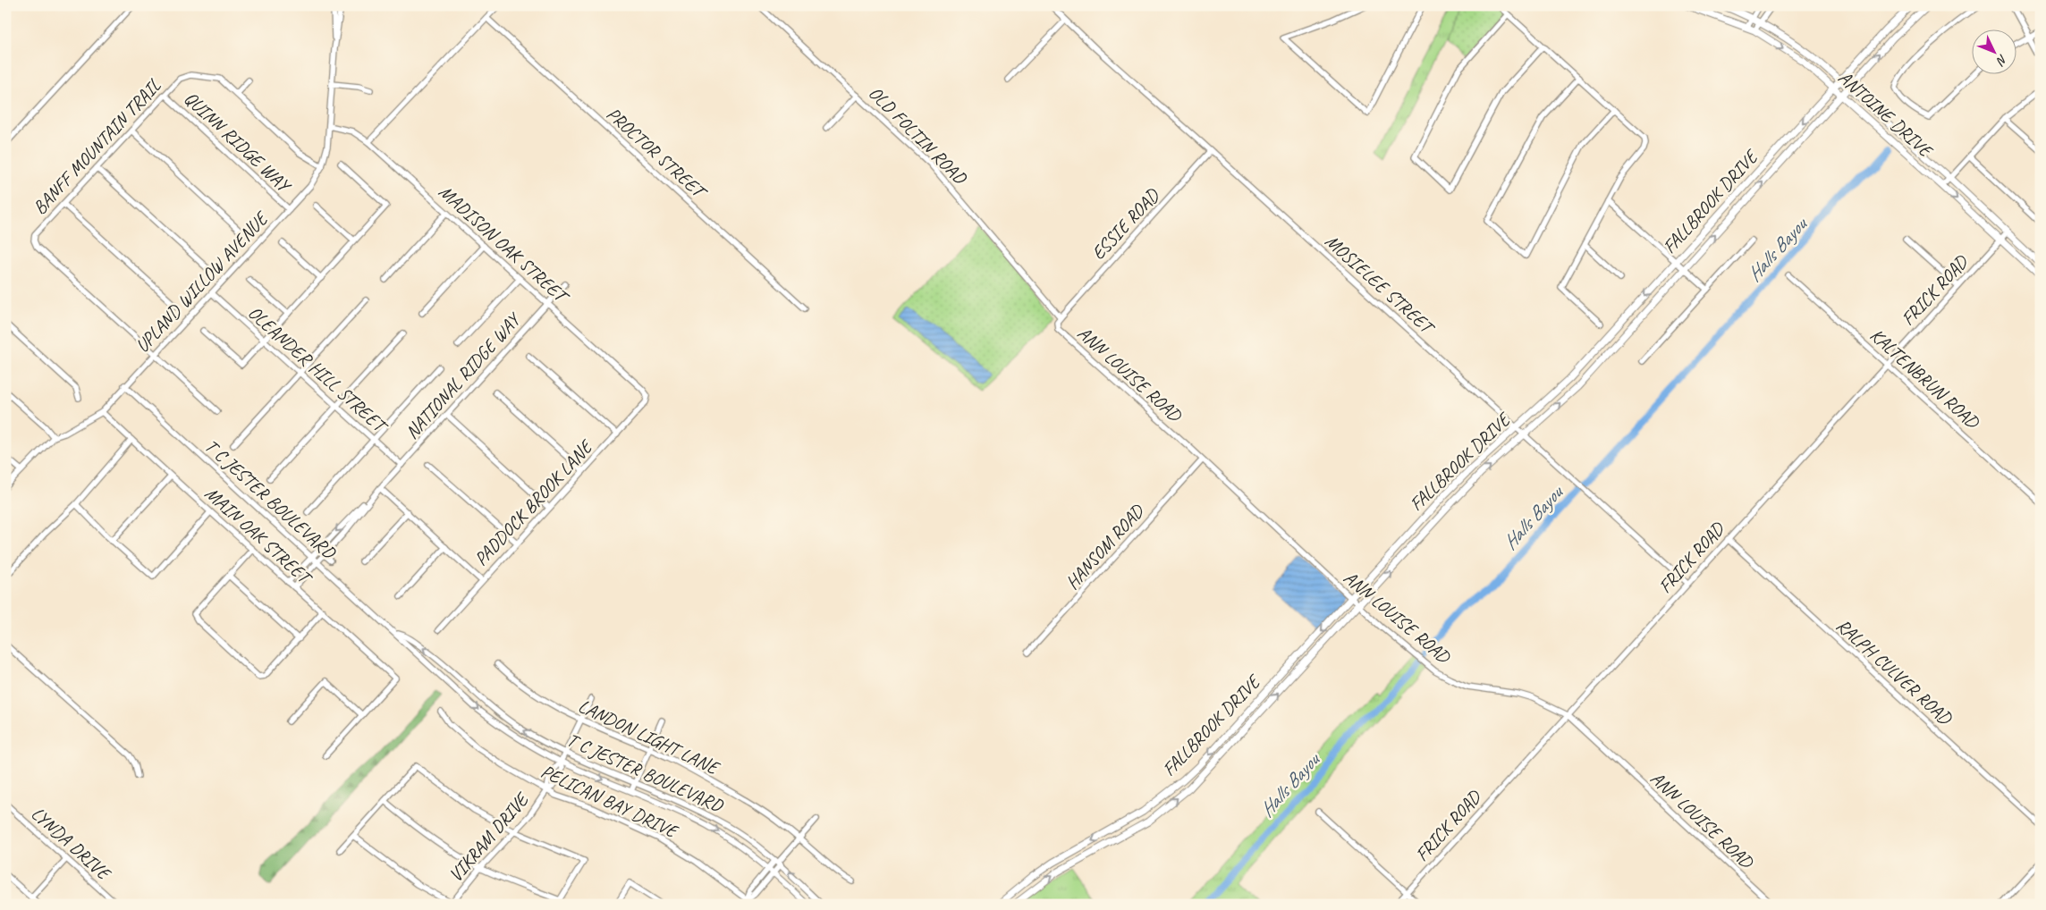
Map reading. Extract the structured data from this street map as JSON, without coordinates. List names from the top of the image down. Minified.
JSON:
{"streets":{"main road":["ANTOINE DRIVE","FALLBROOK DRIVE"],"street":["OLD FOLTIN ROAD","QUINN RIDGE WAY","BANFF MOUNTAIN TRAIL","PROCTOR STREET","ESSIE ROAD","MADISON OAK STREET","UPLAND WILLOW AVENUE","MOSIELEE STREET","FRICK ROAD","OLEANDER HILL STREET","ANN LOUISE ROAD","NATIONAL RIDGE WAY","KALTENBRUN ROAD","T C JESTER BOULEVARD","PADDOCK BROOK LANE","MAIN OAK STREET","HANSOM ROAD","RALPH CULVER ROAD","LANDON LIGHT LANE","PELICAN BAY DRIVE","VIKRAM DRIVE","LYNDA DRIVE"]},"crossings":[["ANTOINE DRIVE","FALLBROOK DRIVE"],["ANTOINE DRIVE","FRICK ROAD"],["OLD FOLTIN ROAD","ESSIE ROAD"],["OLD FOLTIN ROAD","ANN LOUISE ROAD"],["QUINN RIDGE WAY","BANFF MOUNTAIN TRAIL"],["QUINN RIDGE WAY","UPLAND WILLOW AVENUE"],["BANFF MOUNTAIN TRAIL","UPLAND WILLOW AVENUE"],["FALLBROOK DRIVE","MOSIELEE STREET"],["FALLBROOK DRIVE","ANN LOUISE ROAD"],["ESSIE ROAD","MOSIELEE STREET"],["ESSIE ROAD","ANN LOUISE ROAD"],["MADISON OAK STREET","UPLAND WILLOW AVENUE"],["MADISON OAK STREET","NATIONAL RIDGE WAY"],["MADISON OAK STREET","PADDOCK BROOK LANE"],["UPLAND WILLOW AVENUE","OLEANDER HILL STREET"],["UPLAND WILLOW AVENUE","T C JESTER BOULEVARD"],["UPLAND WILLOW AVENUE","MAIN OAK STREET"],["MOSIELEE STREET","FRICK ROAD"],["FRICK ROAD","ANN LOUISE ROAD"],["FRICK ROAD","KALTENBRUN ROAD"],["FRICK ROAD","RALPH CULVER ROAD"],["OLEANDER HILL STREET","NATIONAL RIDGE WAY"],["ANN LOUISE ROAD","HANSOM ROAD"],["NATIONAL RIDGE WAY","T C JESTER BOULEVARD"],["NATIONAL RIDGE WAY","MAIN OAK STREET"],["T C JESTER BOULEVARD","VIKRAM DRIVE"],["LANDON LIGHT LANE","VIKRAM DRIVE"],["PELICAN BAY DRIVE","VIKRAM DRIVE"]],"water":["Halls Bayou"],"north":"bottom right"}
